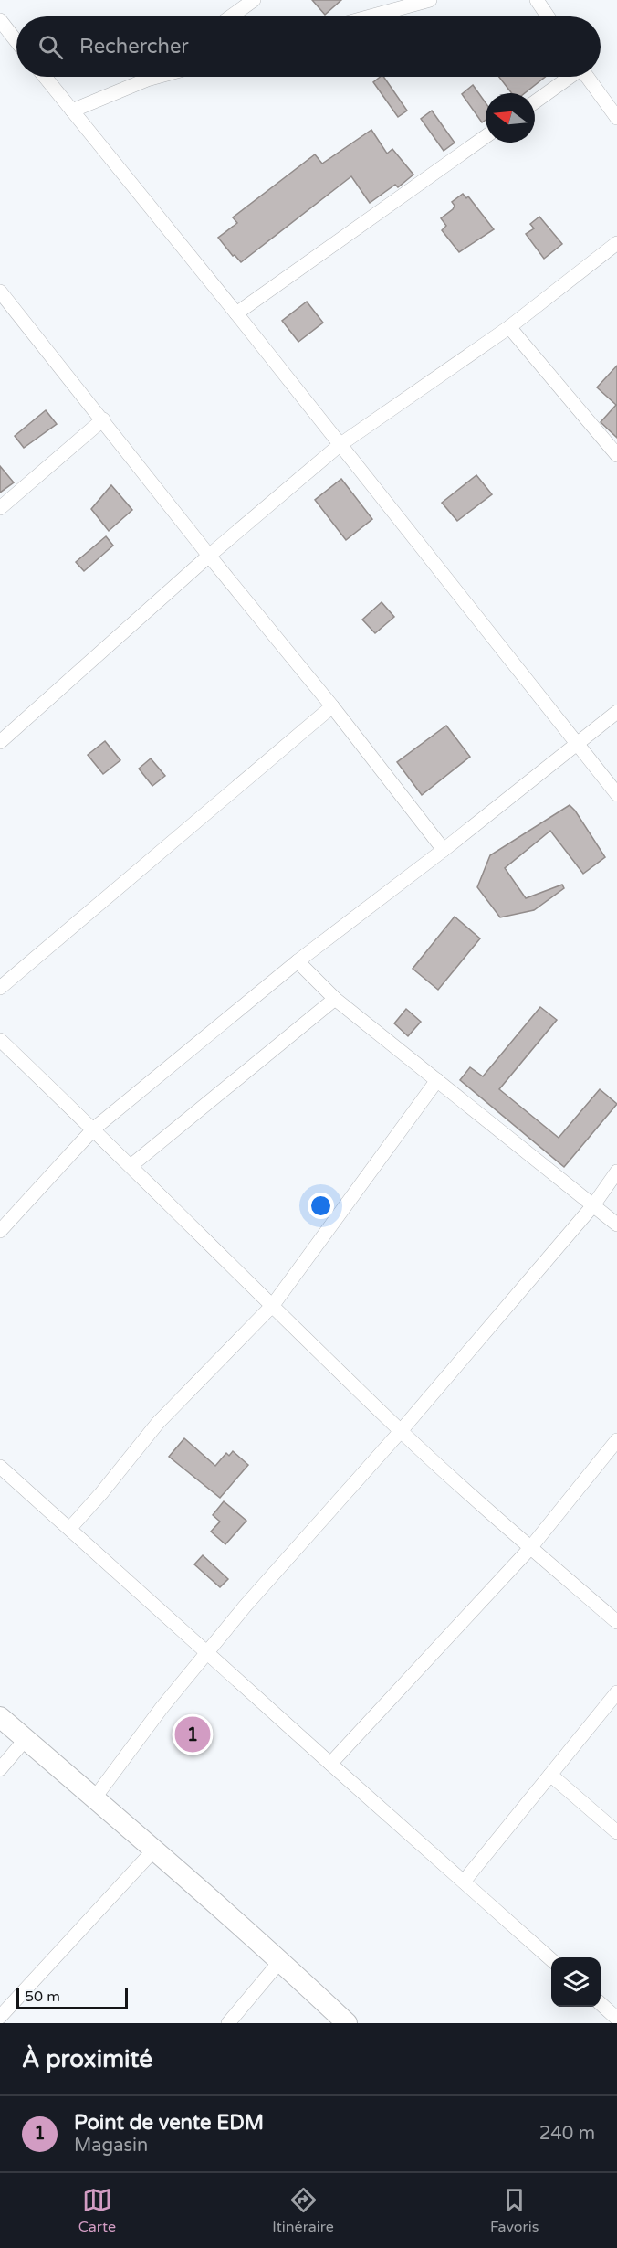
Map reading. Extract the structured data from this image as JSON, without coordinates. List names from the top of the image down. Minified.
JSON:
{"scale_bar":"50 m","north":"left","page":{"search":"Rechercher","pins":"1","scale":"50 m","heading":"À proximité","list":[{"mark":"1","name":"Point de vente EDM","note":"Magasin","value":"240 m"}],"nav":["Carte","Itinéraire","Favoris"]}}
